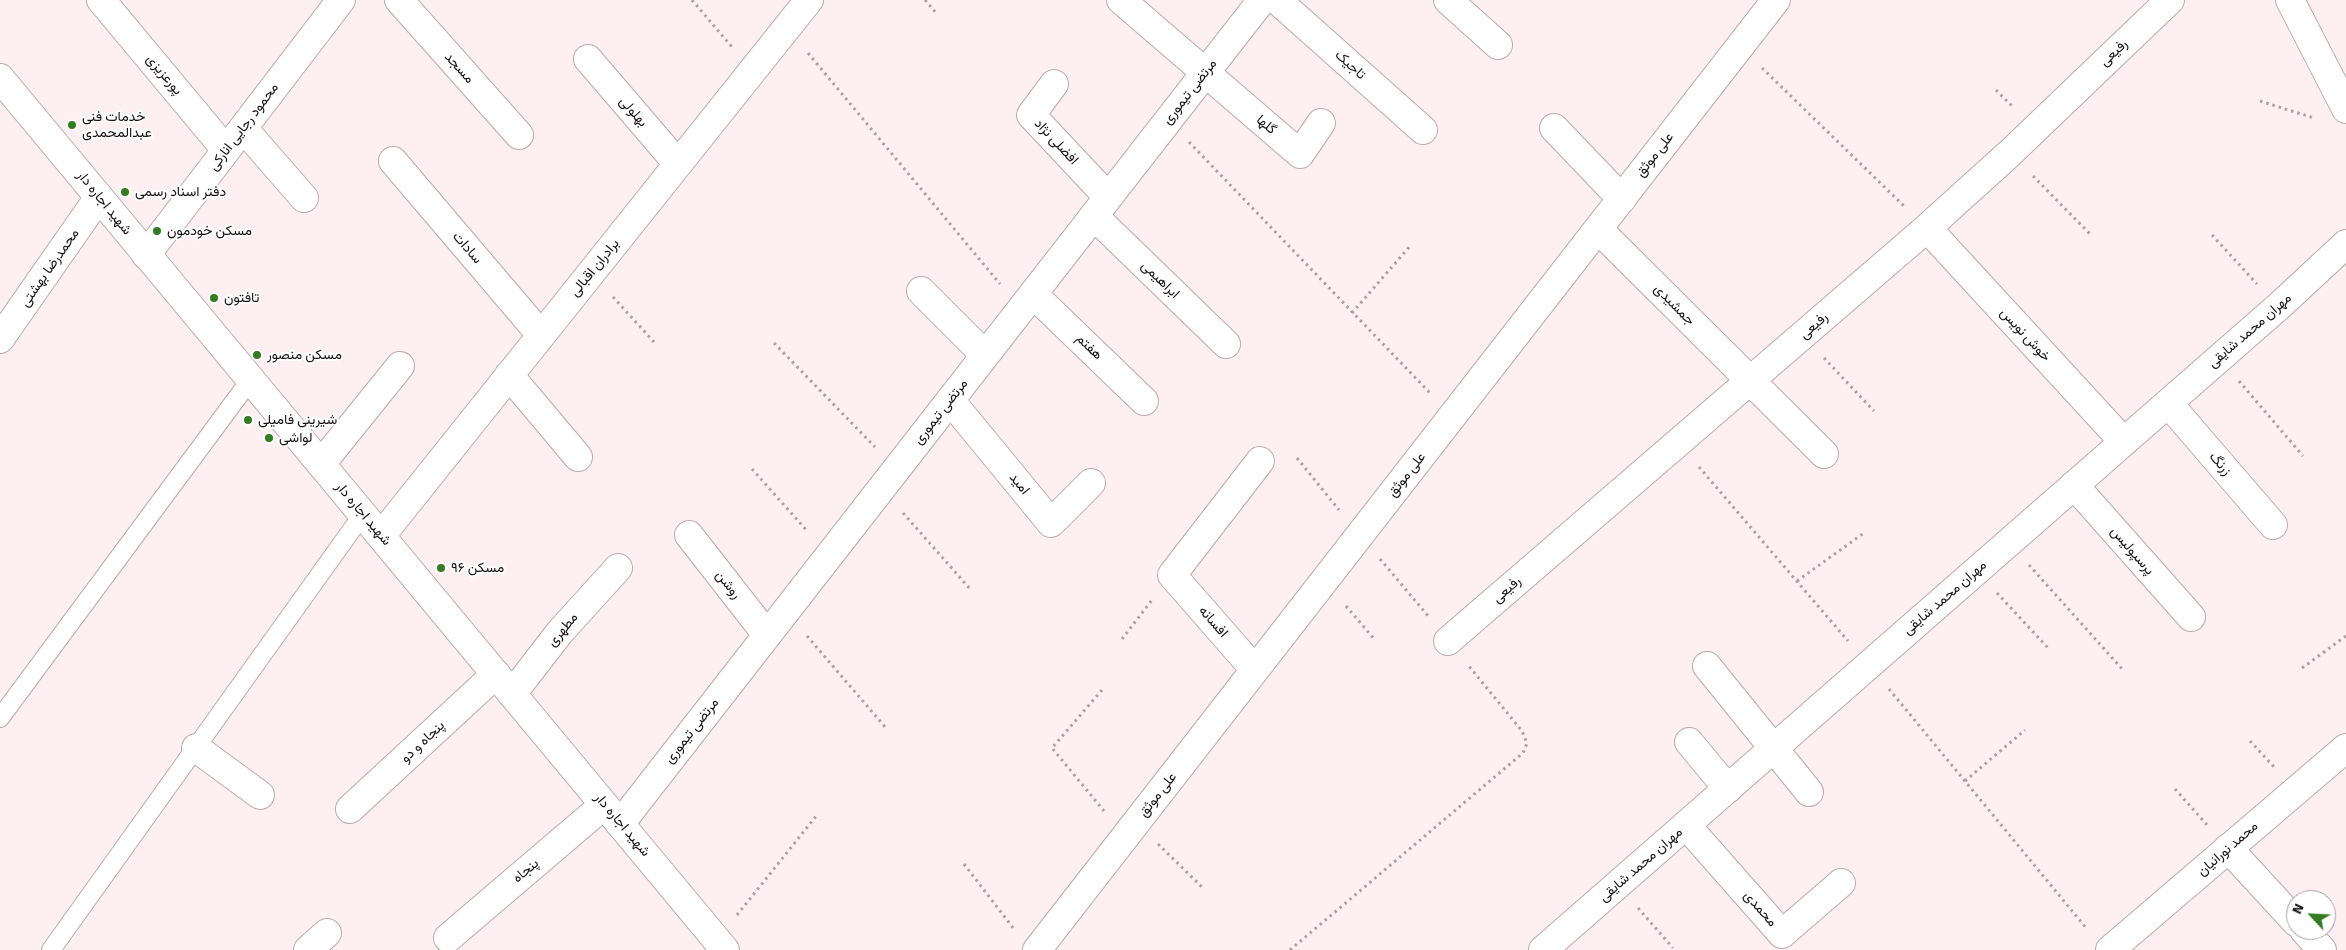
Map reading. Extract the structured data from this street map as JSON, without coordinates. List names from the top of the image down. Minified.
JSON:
{"streets":{"street":["رفیعی","تاجیک","مسجد","پورعزیزی","مرتضی تیموری","بهلولی","گلها","محمود رجایی انارکی","افضلی نژاد","علی موثق","شهید اجاره دار","سادات","محمدرضا بهشتی","برادران اقبالی","ابراهیمی","جمشیدی","مهران محمد شایقی","خوش نویس","هفتم","زرنگ","امید","پرسپولیس","روشن","افسانه","مطهری","پنجاه و دو","محمد نورانیان","پنجاه","محمدی"]},"crossings":[["رفیعی","جمشیدی"],["رفیعی","خوش نویس"],["پورعزیزی","محمود رجایی انارکی"],["مرتضی تیموری","گلها"],["مرتضی تیموری","افضلی نژاد"],["مرتضی تیموری","شهید اجاره دار"],["مرتضی تیموری","ابراهیمی"],["مرتضی تیموری","هفتم"],["مرتضی تیموری","امید"],["مرتضی تیموری","روشن"],["مرتضی تیموری","پنجاه"],["بهلولی","برادران اقبالی"],["محمود رجایی انارکی","شهید اجاره دار"],["افضلی نژاد","ابراهیمی"],["علی موثق","جمشیدی"],["علی موثق","افسانه"],["شهید اجاره دار","محمدرضا بهشتی"],["شهید اجاره دار","برادران اقبالی"],["شهید اجاره دار","مطهری"],["شهید اجاره دار","پنجاه و دو"],["شهید اجاره دار","پنجاه"],["سادات","برادران اقبالی"],["مهران محمد شایقی","خوش نویس"],["مهران محمد شایقی","زرنگ"],["مهران محمد شایقی","پرسپولیس"],["مهران محمد شایقی","محمدی"],["مطهری","پنجاه و دو"]],"places":["خدمات فنی عبدالمحمدی","دفتر اسناد رسمی","مسکن خودمون","تافتون","مسکن منصور","شیرینی فامیلی","لواشی","مسکن ۹۶"],"north":"top left"}
